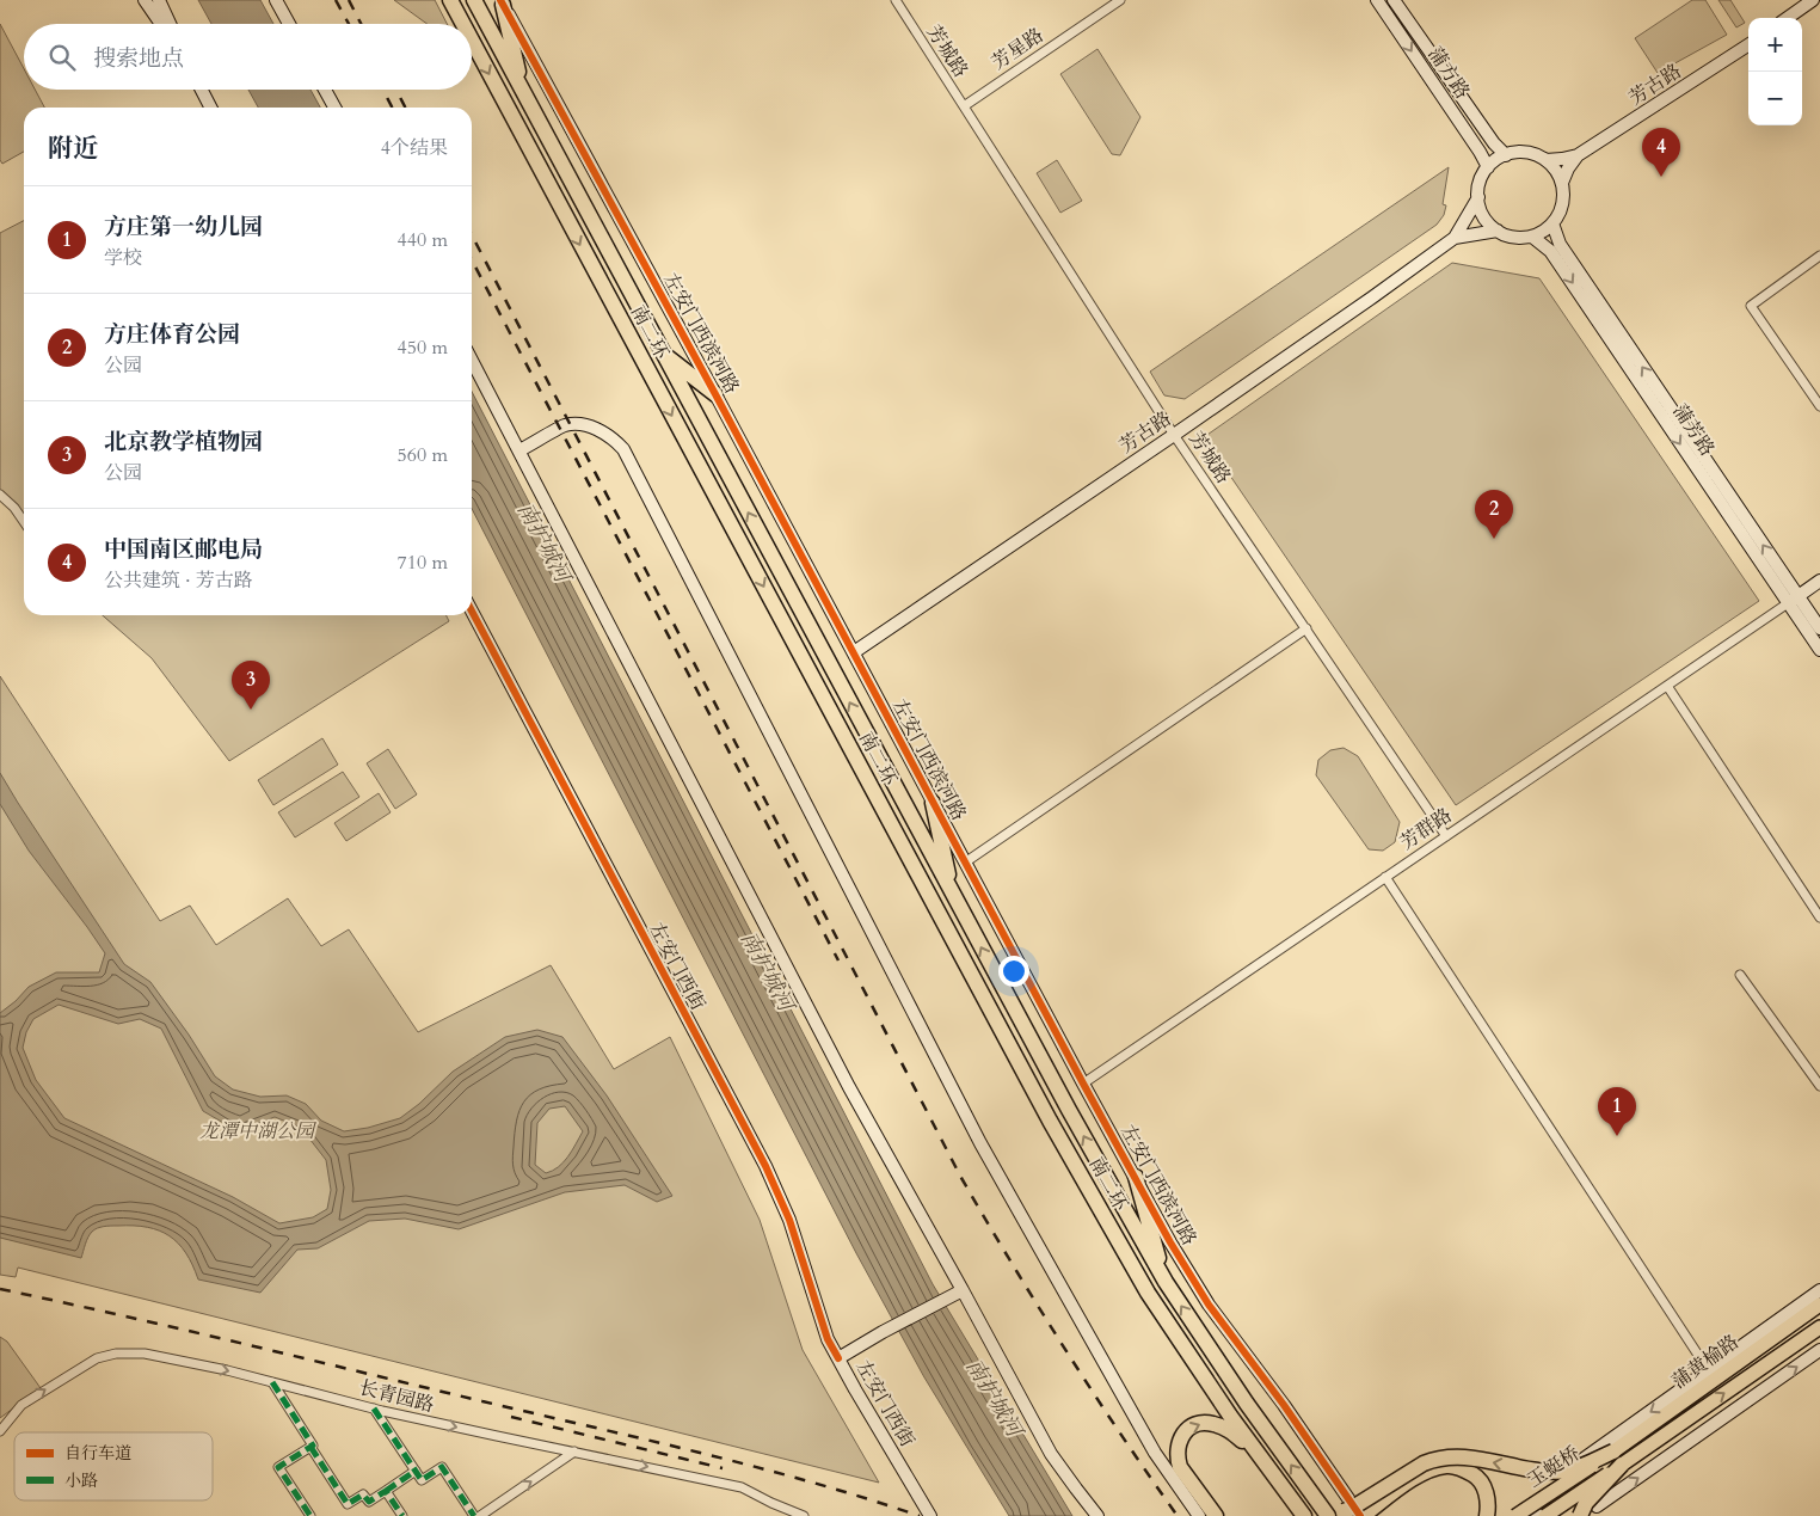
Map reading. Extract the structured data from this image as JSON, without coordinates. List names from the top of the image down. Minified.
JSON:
{"streets":{"highway":["南二环"],"main road":["蒲黄榆路","玉蜓桥"],"street":["芳星路","芳城路","蒲方路","芳古路","左安门西滨河路","蒲芳路","芳群路","左安门西街","长青园路"]},"crossings":[["芳星路","芳城路"],["芳城路","芳古路"],["芳城路","芳群路"],["蒲方路","蒲芳路"],["芳古路","左安门西滨河路"],["左安门西滨河路","芳群路"],["蒲芳路","芳群路"],["蒲黄榆路","玉蜓桥"]],"one_way":["长青园路"],"water":["南护城河"],"parks":["龙潭中湖公园"],"legend":["自行车道","小路"],"page":{"map_buttons":["+","−"],"search":"搜索地点","heading":["附近","4个结果"],"pins":["4","2","3","1"],"list":[{"mark":"1","name":"方庄第一幼儿园","note":"学校","value":"440 m"},{"mark":"2","name":"方庄体育公园","note":"公园","value":"450 m"},{"mark":"3","name":"北京教学植物园","note":"公园","value":"560 m"},{"mark":"4","name":"中国南区邮电局","note":"公共建筑 · 芳古路","value":"710 m"}]}}
